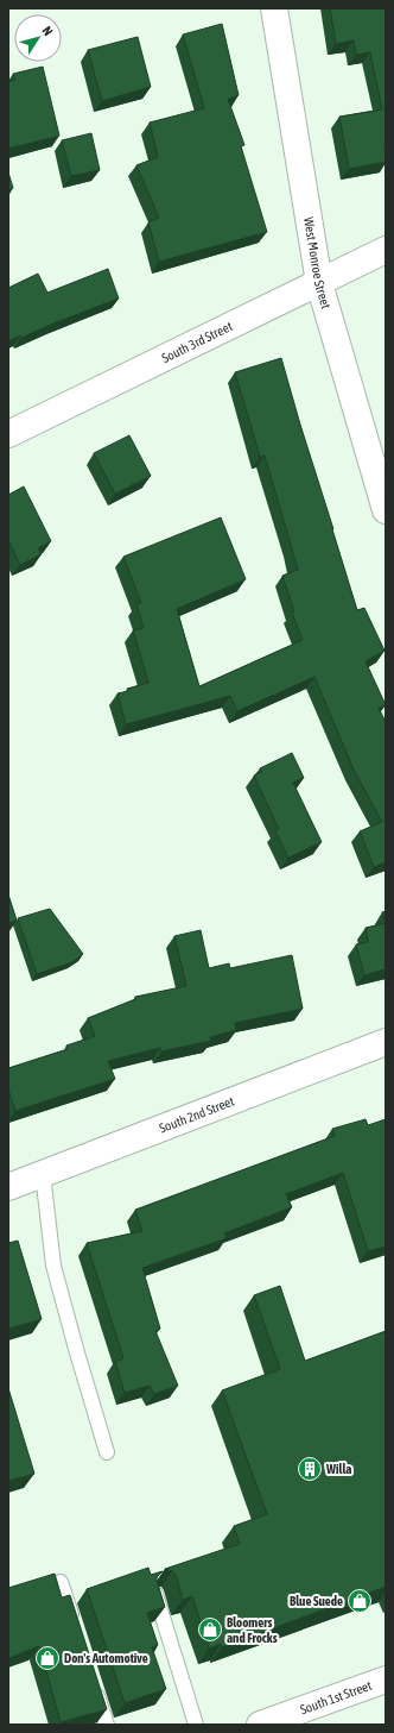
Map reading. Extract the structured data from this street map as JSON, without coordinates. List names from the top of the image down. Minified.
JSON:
{"streets":{"street":["West Monroe Street","South 3rd Street","South 2nd Street","South 1st Street"]},"crossings":[["West Monroe Street","South 3rd Street"]],"places":{"building":["Willa"],"shop":["Blue Suede","Bloomers and Frocks","Don's Automotive"]},"north":"top right"}
